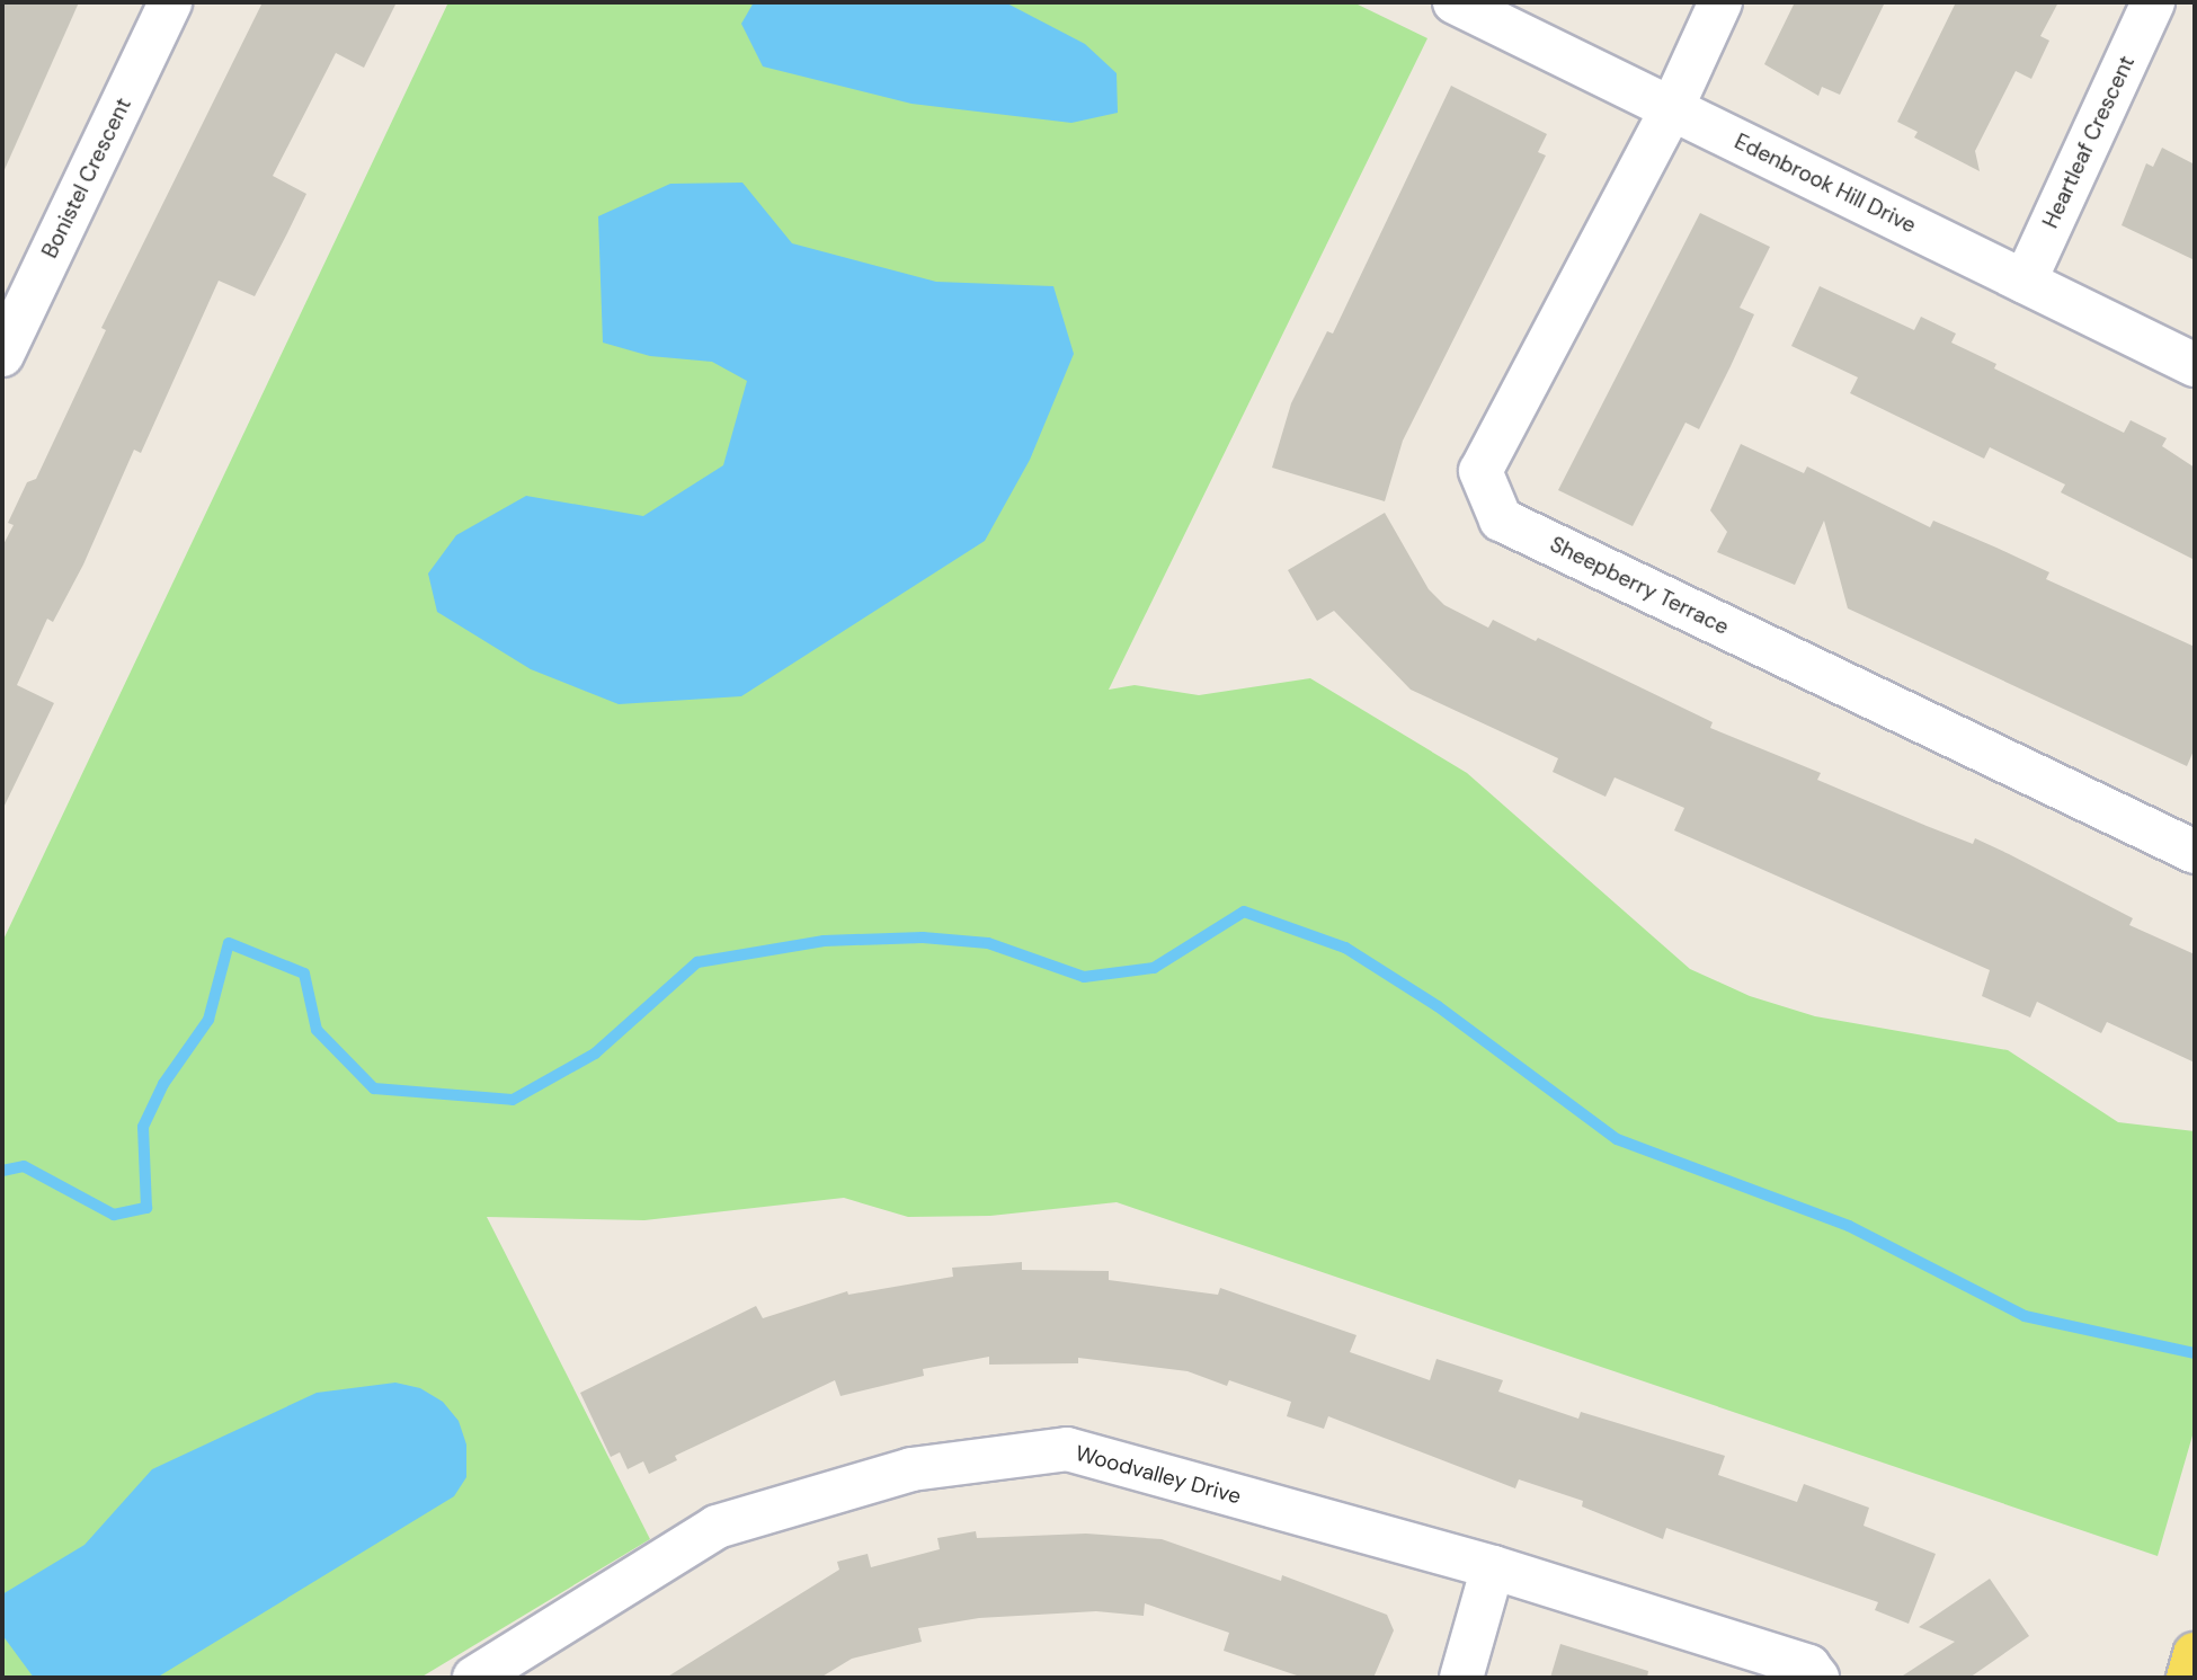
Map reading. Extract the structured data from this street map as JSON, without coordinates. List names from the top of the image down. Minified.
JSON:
{"streets":{"street":["Heartleaf Crescent","Bonistel Crescent","Edenbrook Hill Drive","Sheepberry Terrace","Woodvalley Drive"]},"crossings":[["Heartleaf Crescent","Edenbrook Hill Drive"],["Edenbrook Hill Drive","Sheepberry Terrace"]]}
